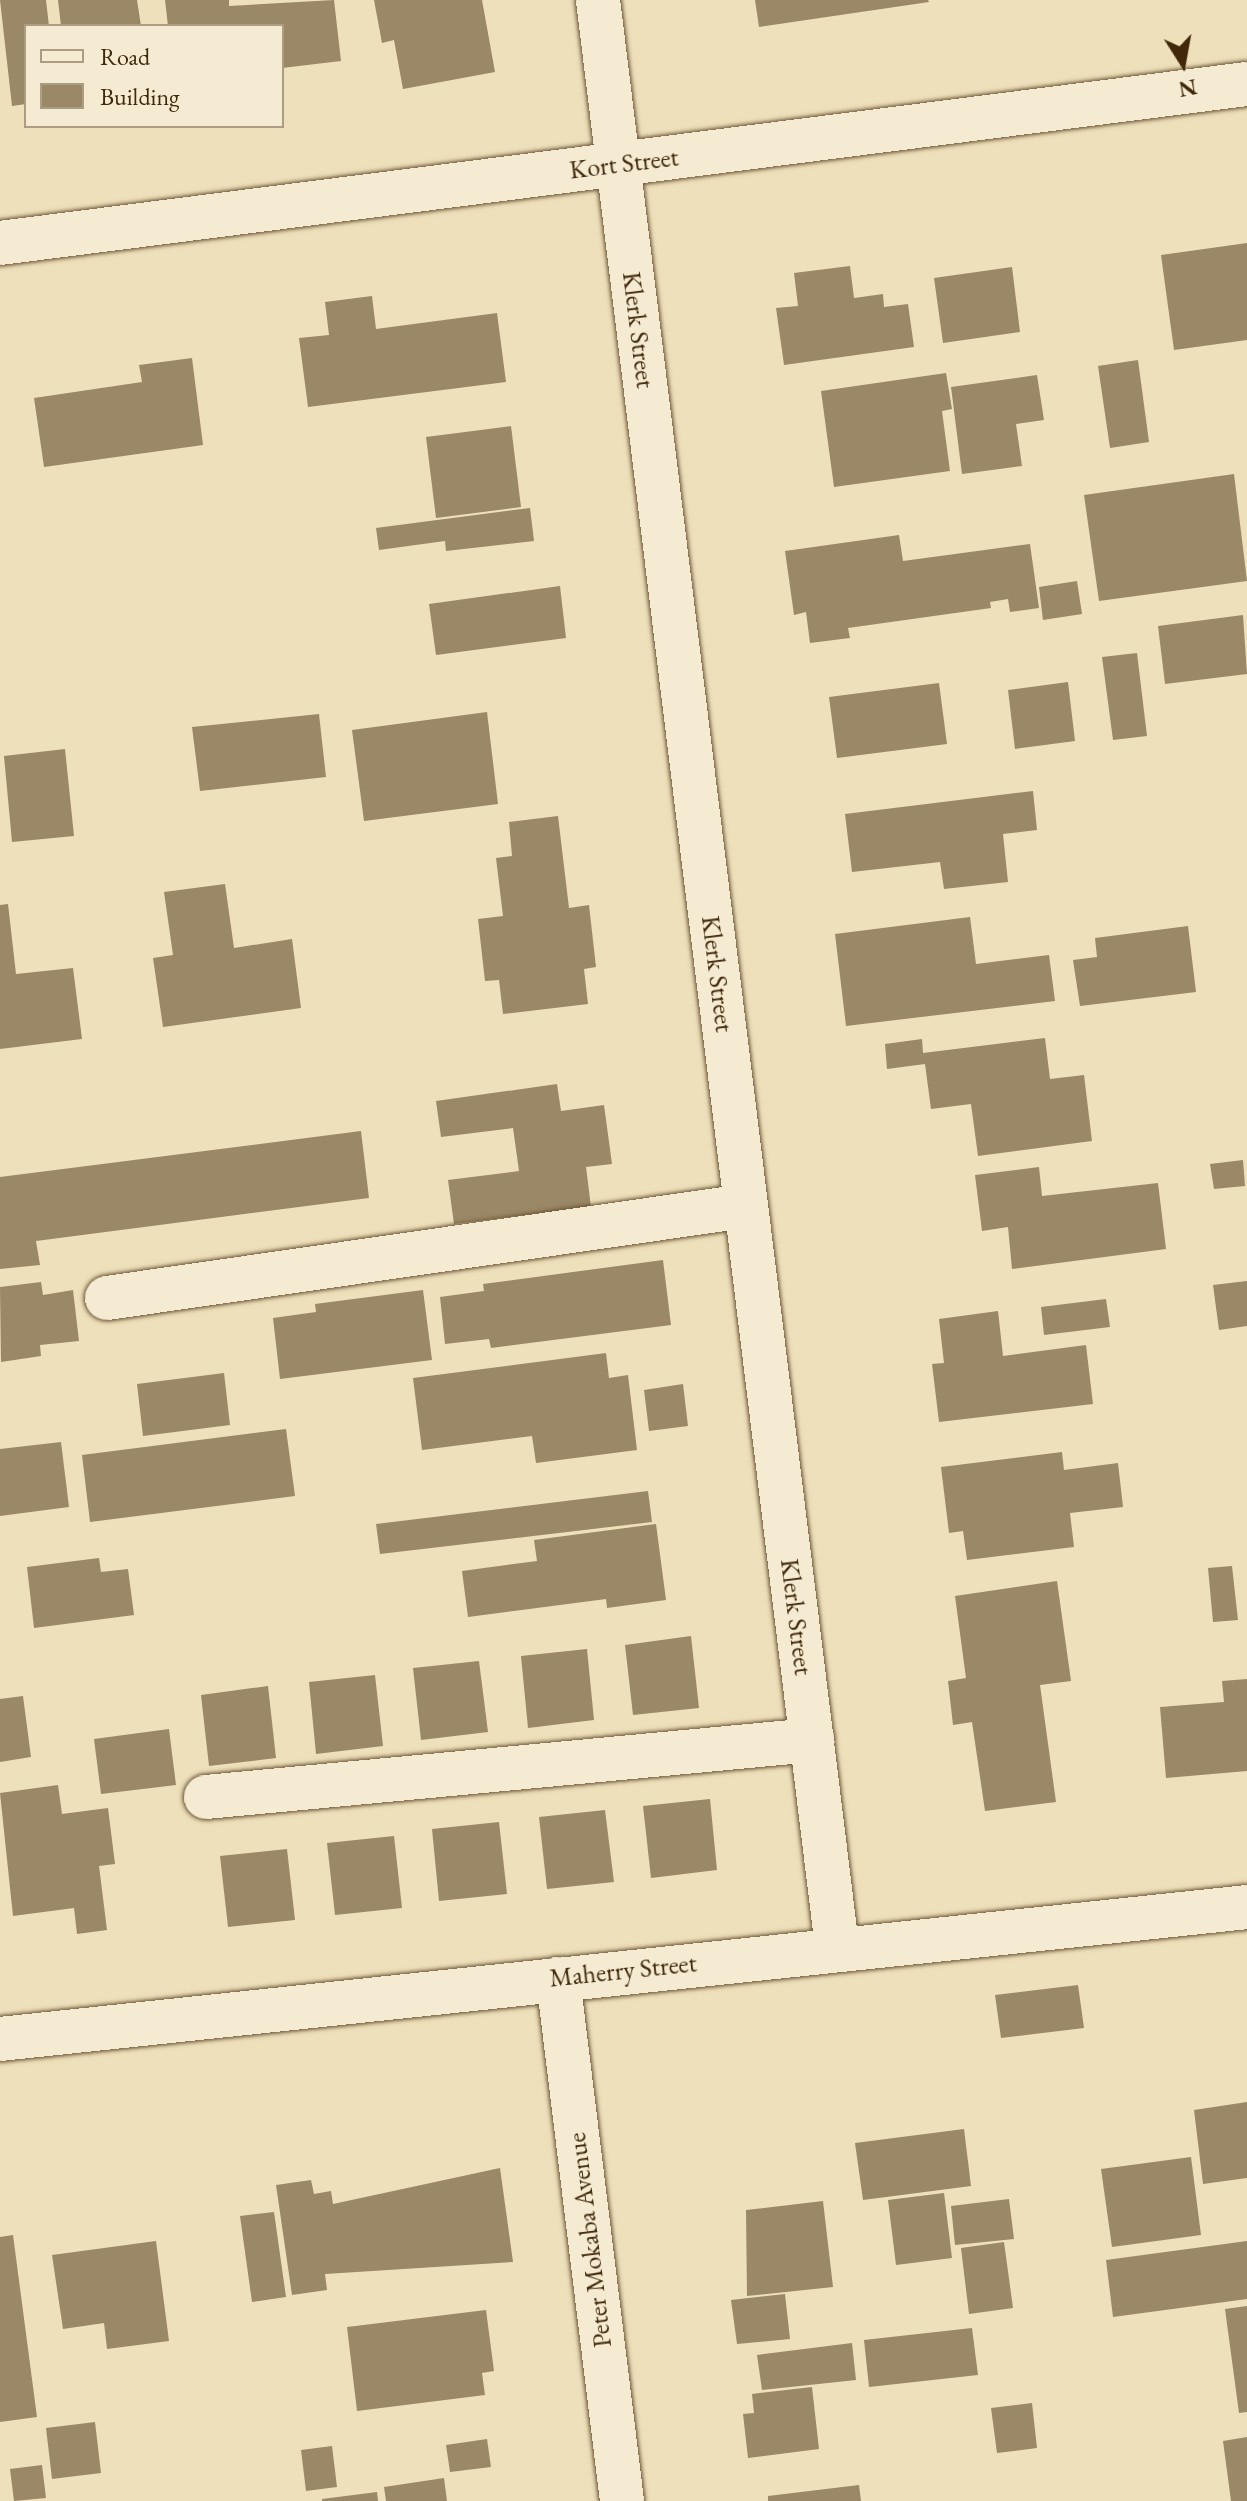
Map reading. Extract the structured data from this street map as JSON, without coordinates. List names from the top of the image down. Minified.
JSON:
{"streets":{"street":["Kort Street","Klerk Street","Maherry Street","Peter Mokaba Avenue"]},"crossings":[["Kort Street","Klerk Street"],["Klerk Street","Maherry Street"],["Maherry Street","Peter Mokaba Avenue"]],"legend":["Road","Building"],"north":"bottom"}
